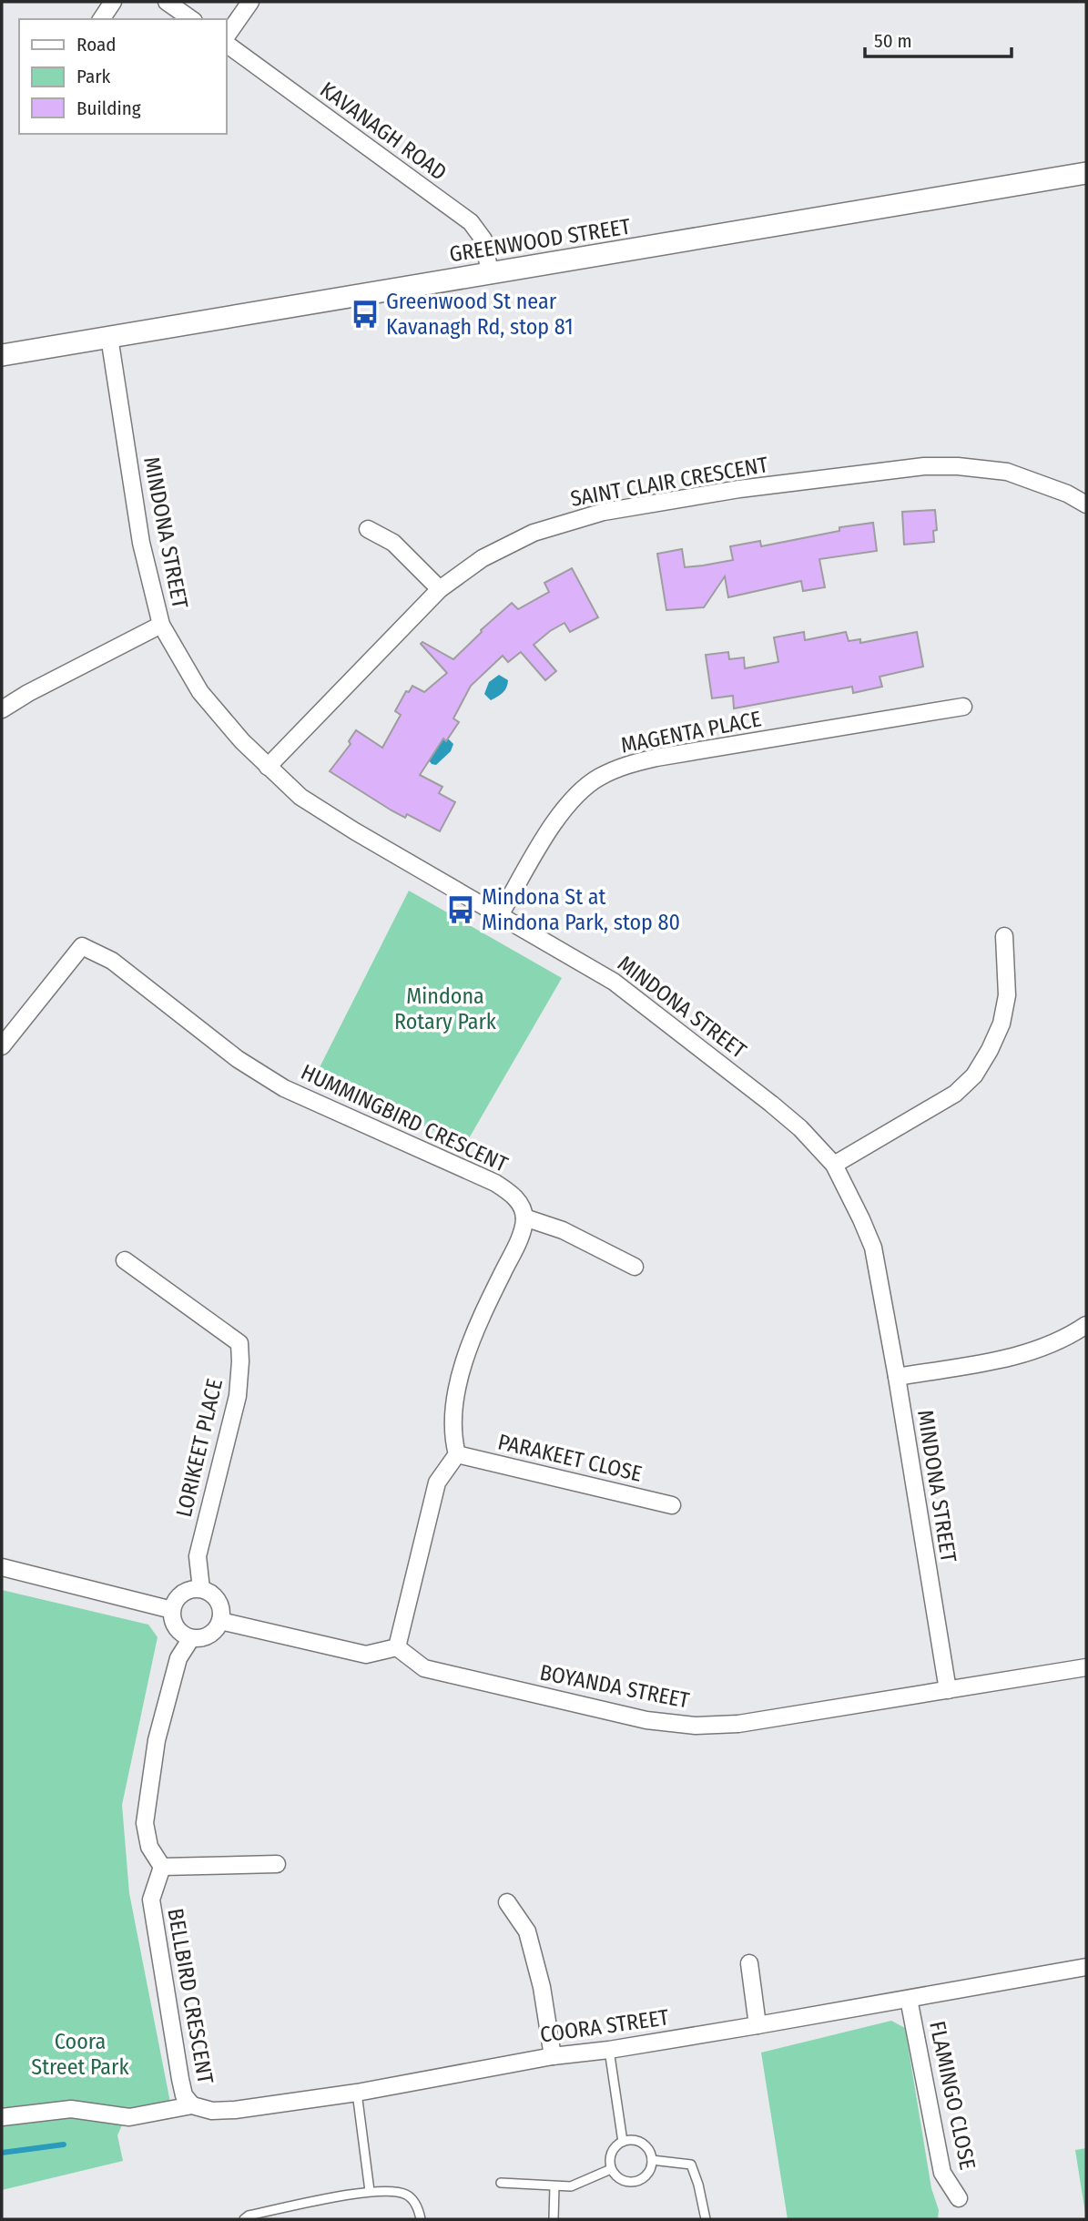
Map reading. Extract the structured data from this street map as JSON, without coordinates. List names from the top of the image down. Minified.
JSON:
{"streets":{"street":["KAVANAGH ROAD","GREENWOOD STREET","SAINT CLAIR CRESCENT","MINDONA STREET","MAGENTA PLACE","HUMMINGBIRD CRESCENT","LORIKEET PLACE","PARAKEET CLOSE","BOYANDA STREET","BELLBIRD CRESCENT","COORA STREET","FLAMINGO CLOSE"]},"crossings":[["KAVANAGH ROAD","GREENWOOD STREET"],["GREENWOOD STREET","MINDONA STREET"],["SAINT CLAIR CRESCENT","MINDONA STREET"],["MINDONA STREET","MAGENTA PLACE"],["MINDONA STREET","BOYANDA STREET"],["BELLBIRD CRESCENT","COORA STREET"],["COORA STREET","FLAMINGO CLOSE"]],"parks":["Mindona Rotary Park","Coora Street Park"],"places":{"bus stop":["Greenwood St near Kavanagh Rd, stop 81","Mindona St at Mindona Park, stop 80"]},"legend":["Road","Park","Building"],"scale_bar":"50 m"}
